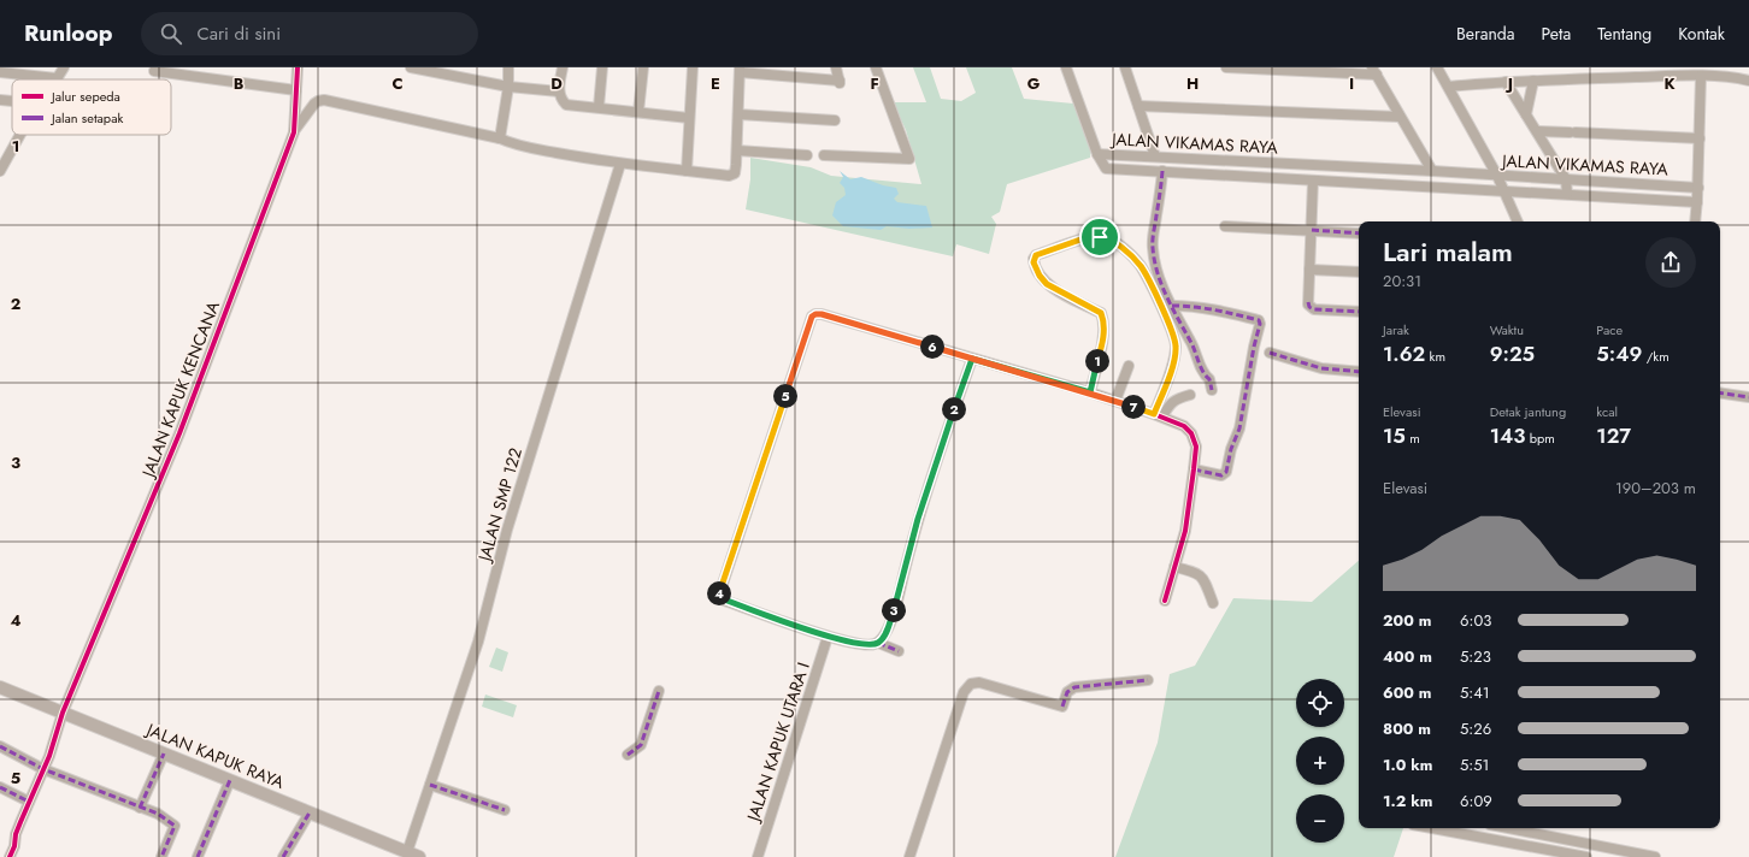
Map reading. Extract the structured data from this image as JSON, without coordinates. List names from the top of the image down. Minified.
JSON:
{"streets":{"main road":["JALAN KAPUK RAYA"],"street":["JALAN VIKAMAS RAYA","JALAN KAPUK KENCANA","JALAN SMP 122","JALAN KAPUK UTARA I"]},"crossings":[["JALAN KAPUK KENCANA","JALAN KAPUK RAYA"],["JALAN SMP 122","JALAN KAPUK RAYA"]],"legend":["Jalur sepeda","Jalan setapak"],"page":{"header":"Runloop","search":"Cari di sini","nav":["Beranda","Peta","Tentang","Kontak"],"heading":["Lari malam","20:31"],"stats":[["Jarak","1.62 km"],["Waktu","9:25"],["Pace","5:49 /km"],["Elevasi","15 m"],["Detak jantung","143 bpm"],["kcal","127"]],"pins":["6","1","5","7","2","4","3"],"chart":["Elevasi","190–203 m"],"list":[{"name":"200 m","note":"6:03"},{"name":"400 m","note":"5:23"},{"name":"600 m","note":"5:41"},{"name":"800 m","note":"5:26"},{"name":"1.0 km","note":"5:51"},{"name":"1.2 km","note":"6:09"}],"map_buttons":["+","−"]},"grid":{"columns":["B","C","D","E","F","G","H","I","J","K"],"rows":["1","2","3","4","5"]}}
